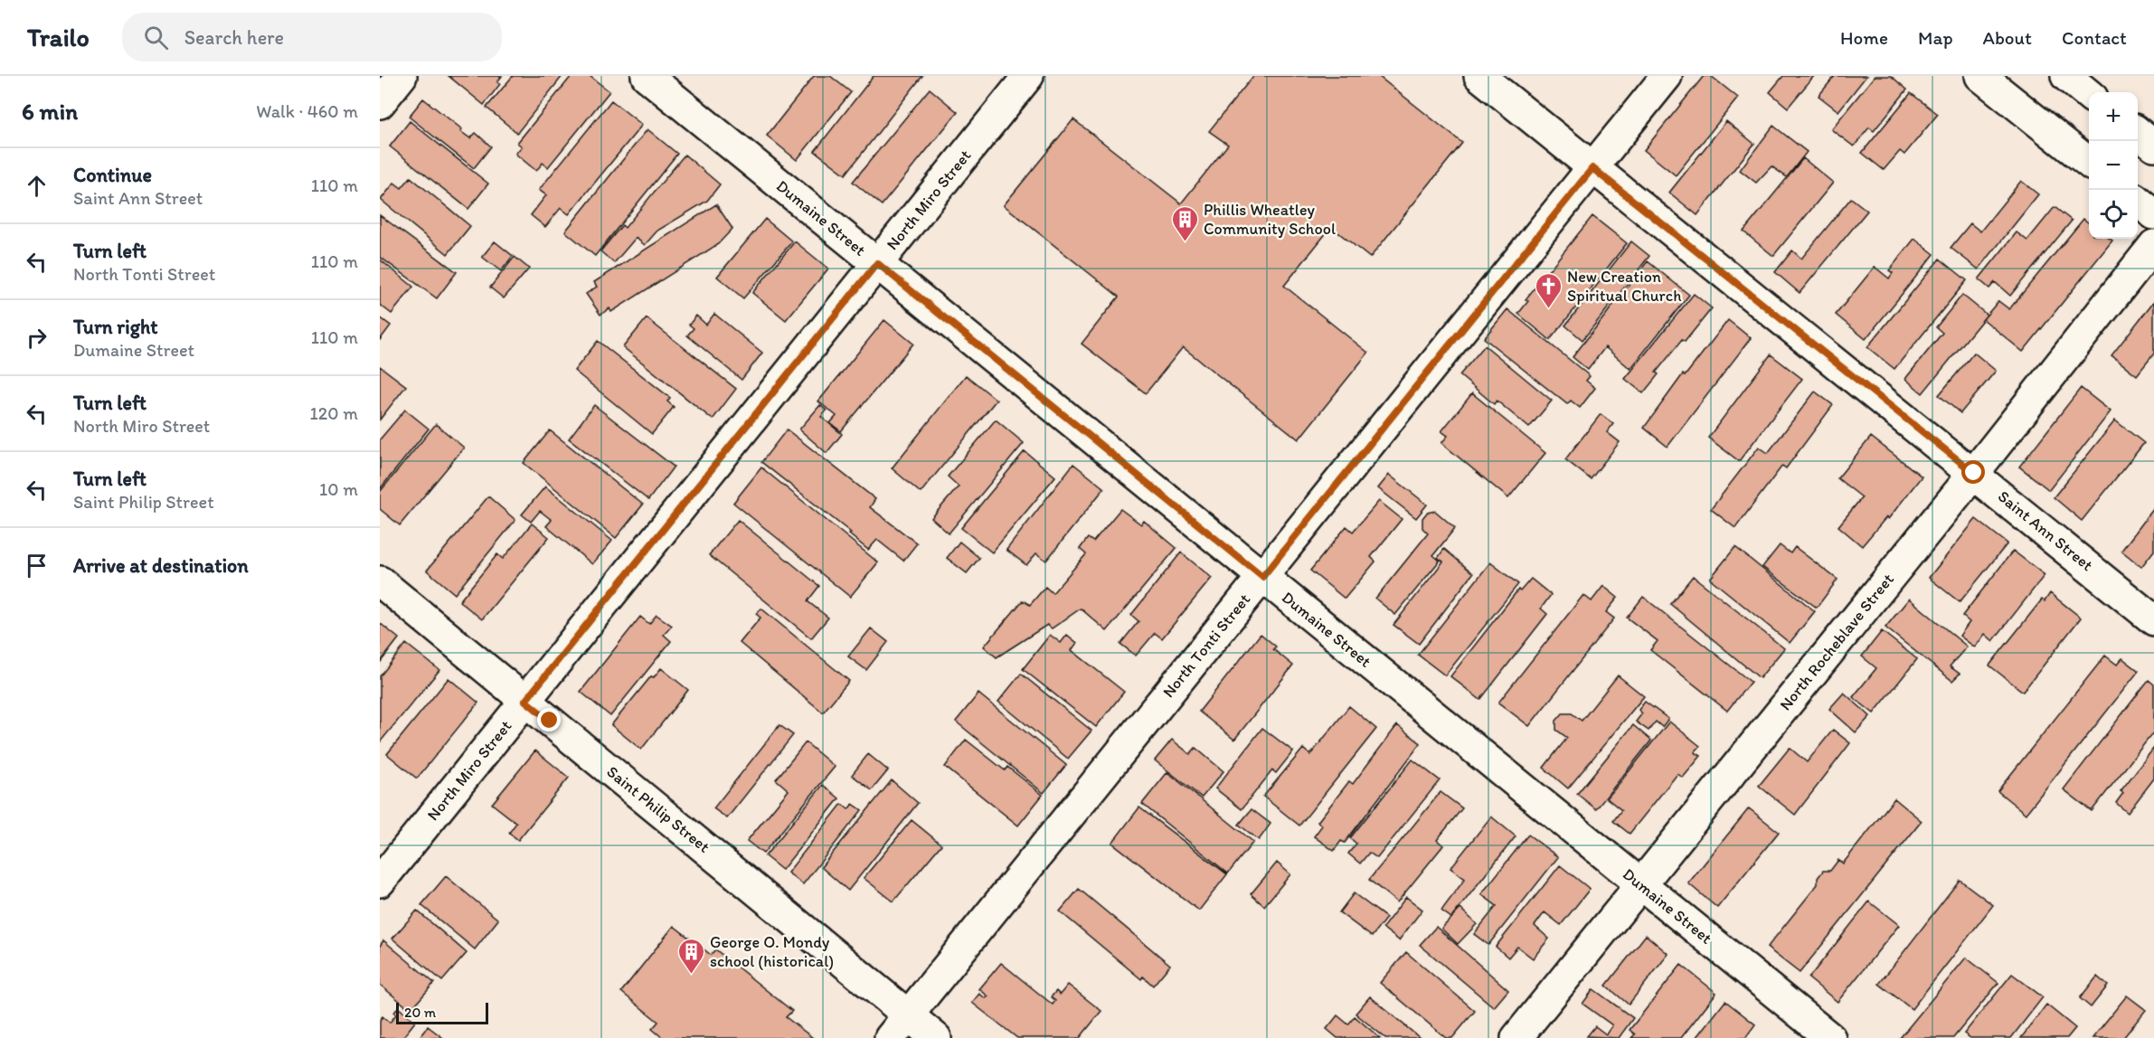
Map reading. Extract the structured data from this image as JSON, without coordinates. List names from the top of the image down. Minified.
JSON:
{"streets":{"street":["North Miro Street","Dumaine Street","Saint Ann Street","North Rocheblave Street","North Tonti Street","Saint Philip Street"]},"crossings":[["North Miro Street","Dumaine Street"],["North Miro Street","Saint Philip Street"],["Dumaine Street","North Rocheblave Street"],["Dumaine Street","North Tonti Street"],["Saint Ann Street","North Rocheblave Street"],["Saint Ann Street","North Tonti Street"],["North Tonti Street","Saint Philip Street"]],"places":{"building":["Phillis Wheatley Community School","George O. Mondy school (historical)"],"church":["New Creation Spiritual Church"]},"scale_bar":"20 m","page":{"header":"Trailo","search":"Search here","nav":["Home","Map","About","Contact"],"heading":["6 min","Walk · 460 m"],"map_buttons":["+","−"],"list":[["Continue","Saint Ann Street","110 m"],["Turn left","North Tonti Street","110 m"],["Turn right","Dumaine Street","110 m"],["Turn left","North Miro Street","120 m"],["Turn left","Saint Philip Street","10 m"],"Arrive at destination"],"scale":"20 m"}}
